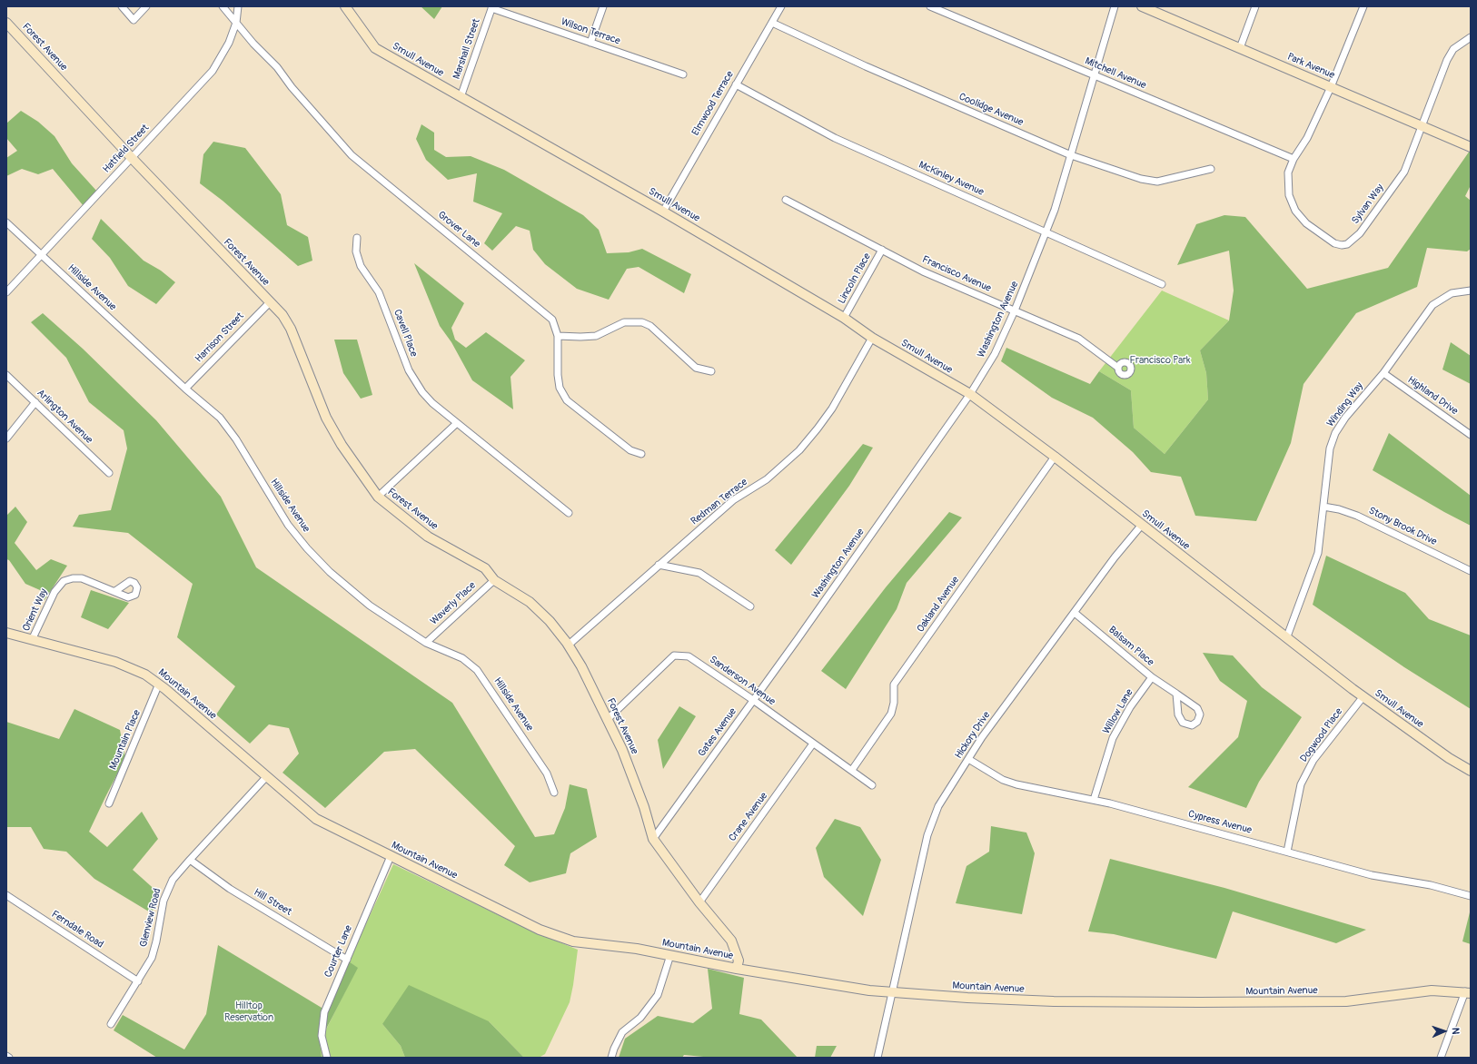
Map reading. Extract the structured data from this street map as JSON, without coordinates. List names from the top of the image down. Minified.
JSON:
{"streets":{"street":["Wilson Terrace","Forest Avenue","Marshall Street","Smull Avenue","Park Avenue","Mitchell Avenue","Elmwood Terrace","Coolidge Avenue","Hatfield Street","McKinley Avenue","Sylvan Way","Grover Lane","Francisco Avenue","Lincoln Place","Hillside Avenue","Washington Avenue","Cavell Place","Harrison Street","Highland Drive","Winding Way","Arlington Avenue","Redman Terrace","Stony Brook Drive","Waverly Place","Oakland Avenue","Orient Way","Balsam Place","Sanderson Avenue","Mountain Avenue","Willow Lane","Gates Avenue","Hickory Drive","Dogwood Place","Mountain Place","Crane Avenue","Cypress Avenue","Hill Street","Glenview Road","Ferndale Road","Courter Lane"]},"crossings":[["Wilson Terrace","Marshall Street"],["Forest Avenue","Hatfield Street"],["Forest Avenue","Harrison Street"],["Forest Avenue","Redman Terrace"],["Forest Avenue","Waverly Place"],["Forest Avenue","Sanderson Avenue"],["Forest Avenue","Mountain Avenue"],["Forest Avenue","Gates Avenue"],["Forest Avenue","Crane Avenue"],["Marshall Street","Smull Avenue"],["Smull Avenue","Elmwood Terrace"],["Smull Avenue","Lincoln Place"],["Smull Avenue","Washington Avenue"],["Smull Avenue","Winding Way"],["Smull Avenue","Redman Terrace"],["Smull Avenue","Oakland Avenue"],["Smull Avenue","Hickory Drive"],["Smull Avenue","Dogwood Place"],["Park Avenue","Sylvan Way"],["Mitchell Avenue","Sylvan Way"],["Mitchell Avenue","Washington Avenue"],["Elmwood Terrace","Coolidge Avenue"],["Elmwood Terrace","McKinley Avenue"],["Coolidge Avenue","Washington Avenue"],["Hatfield Street","Grover Lane"],["Hatfield Street","Hillside Avenue"],["McKinley Avenue","Washington Avenue"],["Francisco Avenue","Lincoln Place"],["Francisco Avenue","Washington Avenue"],["Hillside Avenue","Harrison Street"],["Hillside Avenue","Waverly Place"],["Washington Avenue","Gates Avenue"],["Highland Drive","Winding Way"],["Winding Way","Stony Brook Drive"],["Oakland Avenue","Sanderson Avenue"],["Orient Way","Mountain Avenue"],["Balsam Place","Willow Lane"],["Balsam Place","Hickory Drive"],["Sanderson Avenue","Gates Avenue"],["Sanderson Avenue","Crane Avenue"],["Mountain Avenue","Hickory Drive"],["Mountain Avenue","Mountain Place"],["Mountain Avenue","Glenview Road"],["Mountain Avenue","Courter Lane"],["Willow Lane","Cypress Avenue"],["Hickory Drive","Cypress Avenue"],["Dogwood Place","Cypress Avenue"],["Hill Street","Glenview Road"],["Hill Street","Courter Lane"],["Glenview Road","Ferndale Road"]],"parks":["Francisco Park","Hilltop Reservation"],"north":"right"}
